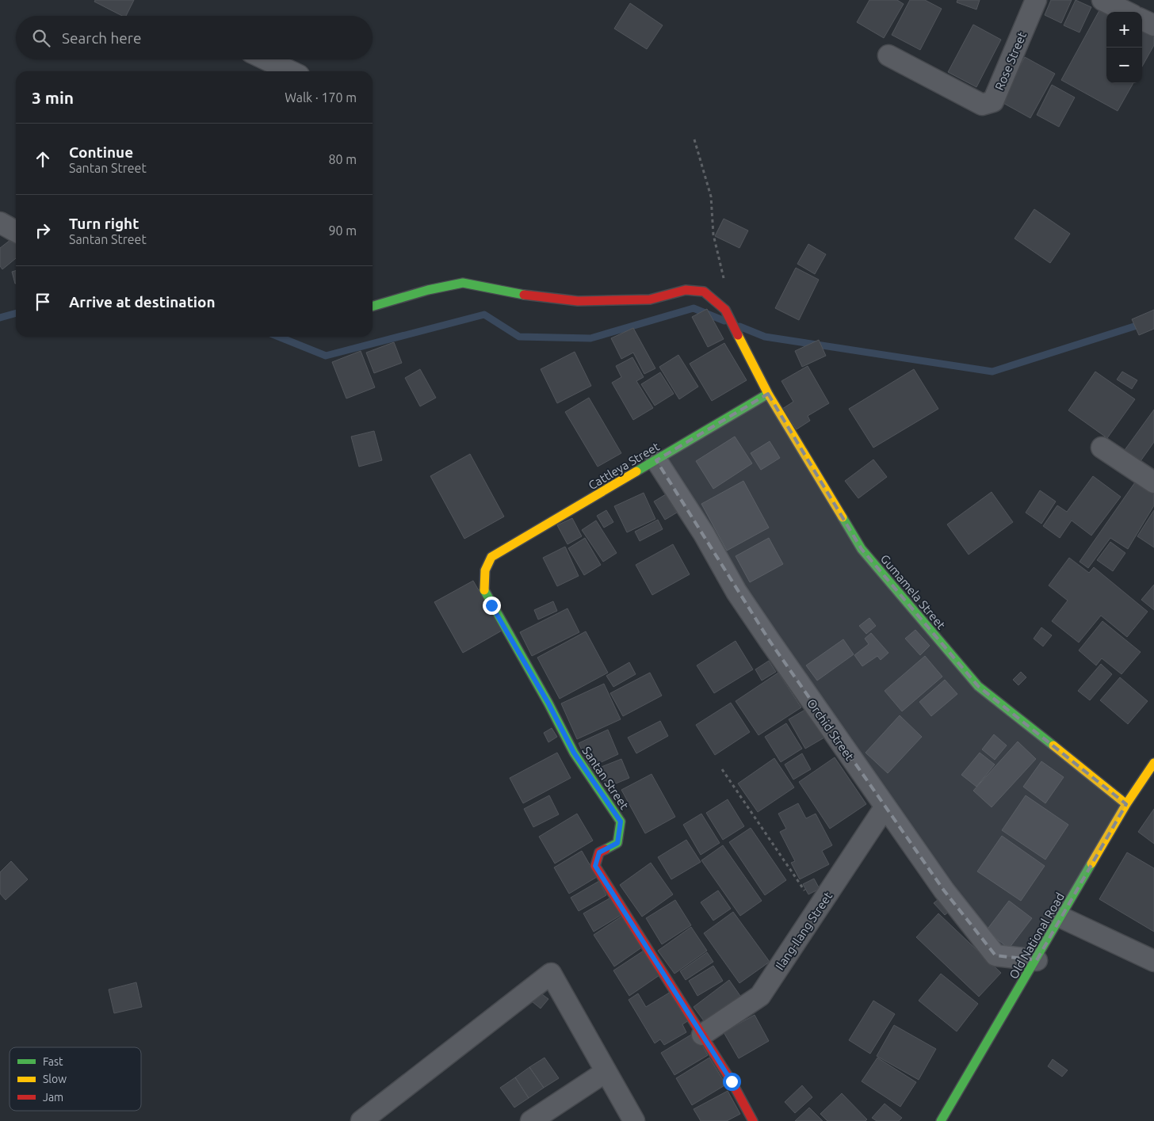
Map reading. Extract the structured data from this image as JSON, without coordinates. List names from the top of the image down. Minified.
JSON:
{"streets":{"street":["Rose Street","Cattleya Street","Gumamela Street","Orchid Street","Santan Street","Ilang-Ilang Street","Old National Road"]},"crossings":[["Cattleya Street","Gumamela Street"],["Cattleya Street","Orchid Street"],["Cattleya Street","Santan Street"],["Gumamela Street","Old National Road"],["Orchid Street","Ilang-Ilang Street"],["Orchid Street","Old National Road"],["Santan Street","Ilang-Ilang Street"]],"legend":["Fast","Slow","Jam"],"page":{"map_buttons":["+","−"],"search":"Search here","heading":["3 min","Walk · 170 m"],"list":[["Continue","Santan Street","80 m"],["Turn right","Santan Street","90 m"],"Arrive at destination"]}}
